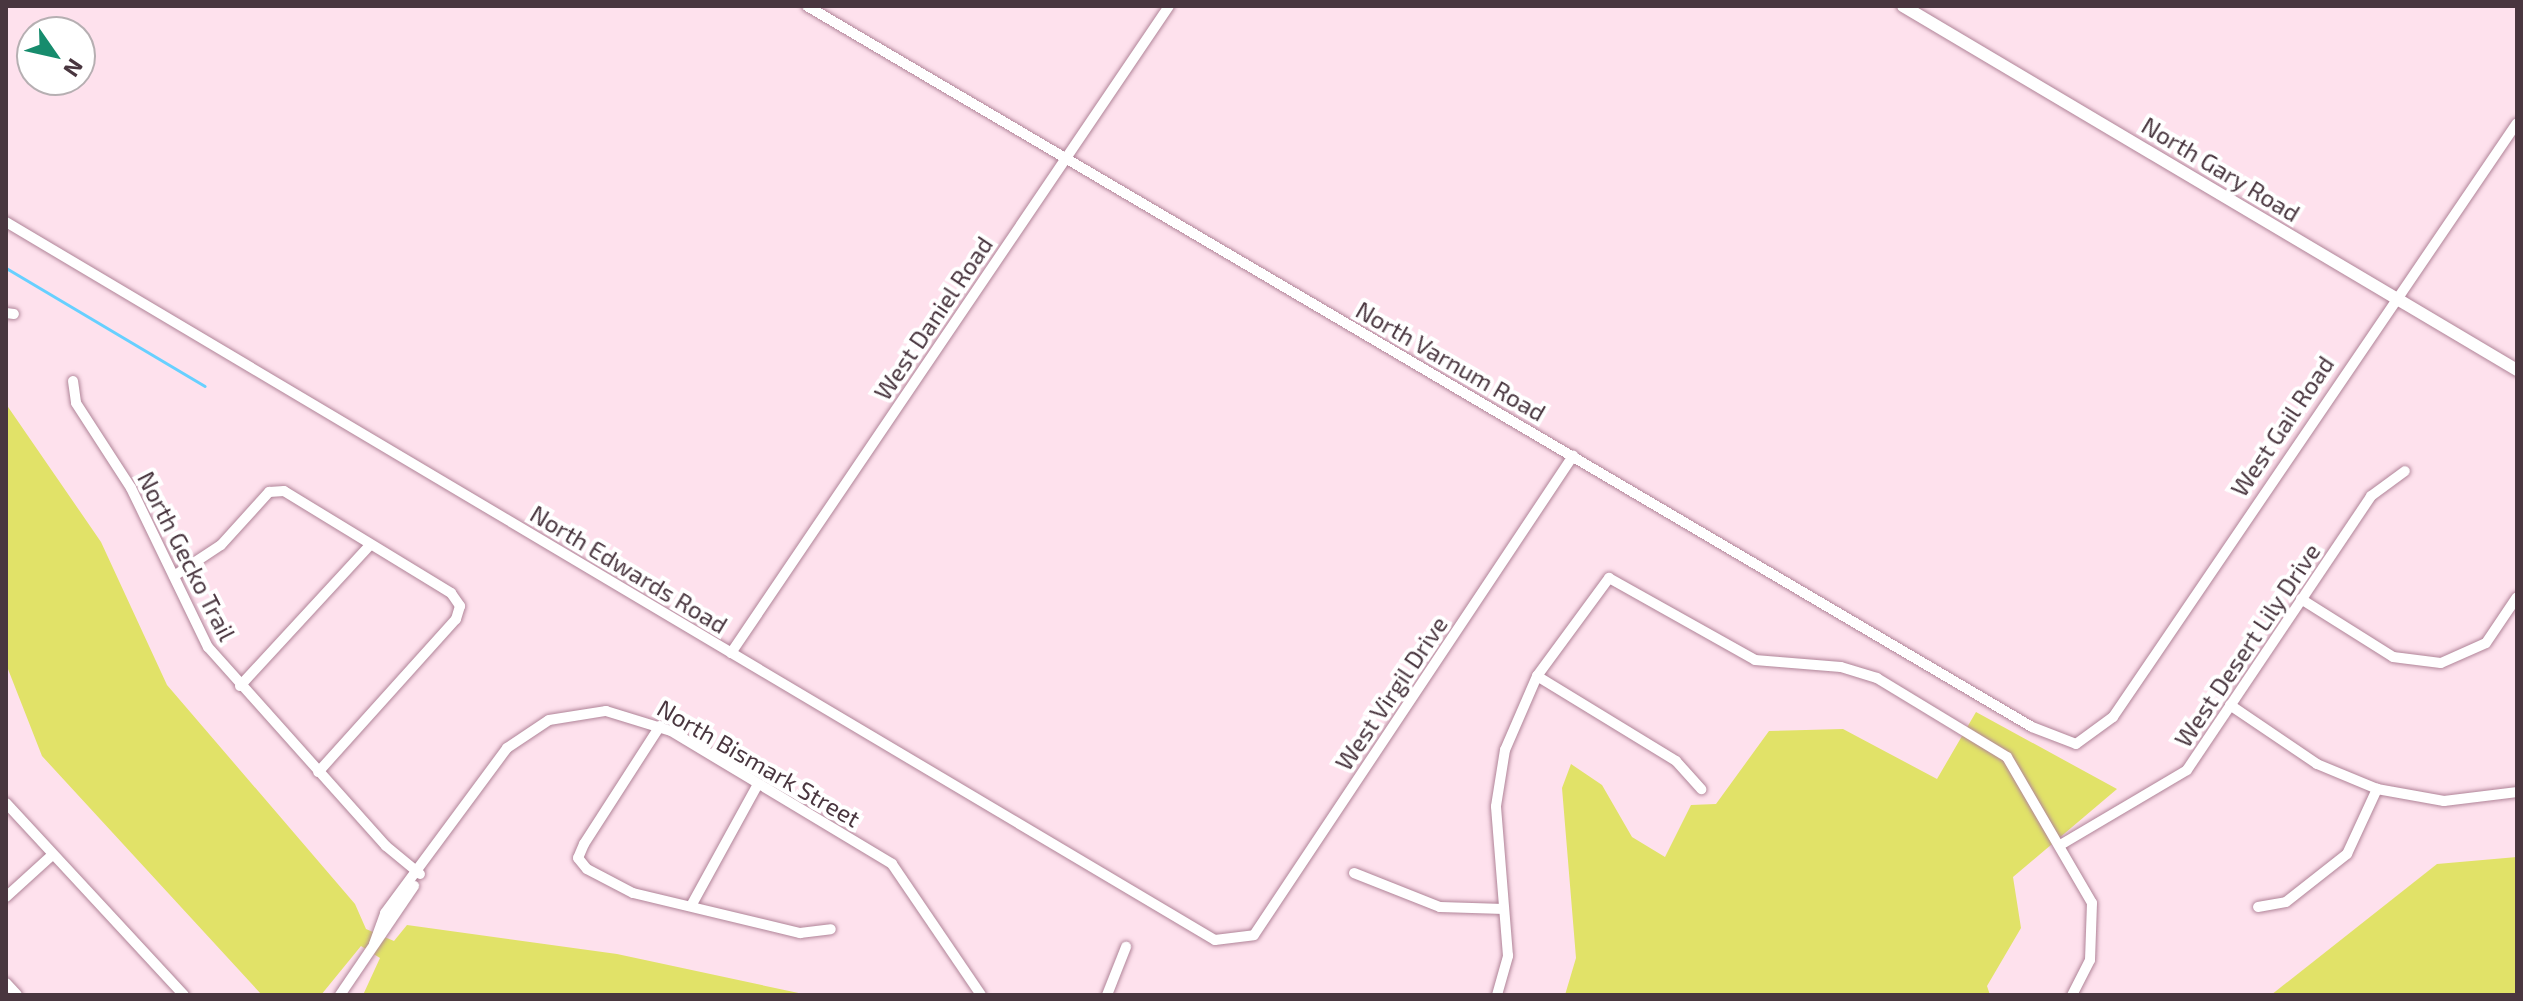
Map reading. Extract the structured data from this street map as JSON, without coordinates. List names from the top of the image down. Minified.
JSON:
{"streets":{"street":["North Gary Road","West Daniel Road","North Varnum Road","West Gail Road","North Gecko Trail","North Edwards Road","West Desert Lily Drive","West Virgil Drive","North Bismark Street"]},"crossings":[["North Gary Road","West Gail Road"],["West Daniel Road","North Varnum Road"],["West Daniel Road","North Edwards Road"],["North Varnum Road","West Gail Road"],["North Varnum Road","West Virgil Drive"],["North Gecko Trail","North Bismark Street"],["North Edwards Road","West Virgil Drive"]],"north":"bottom right"}
